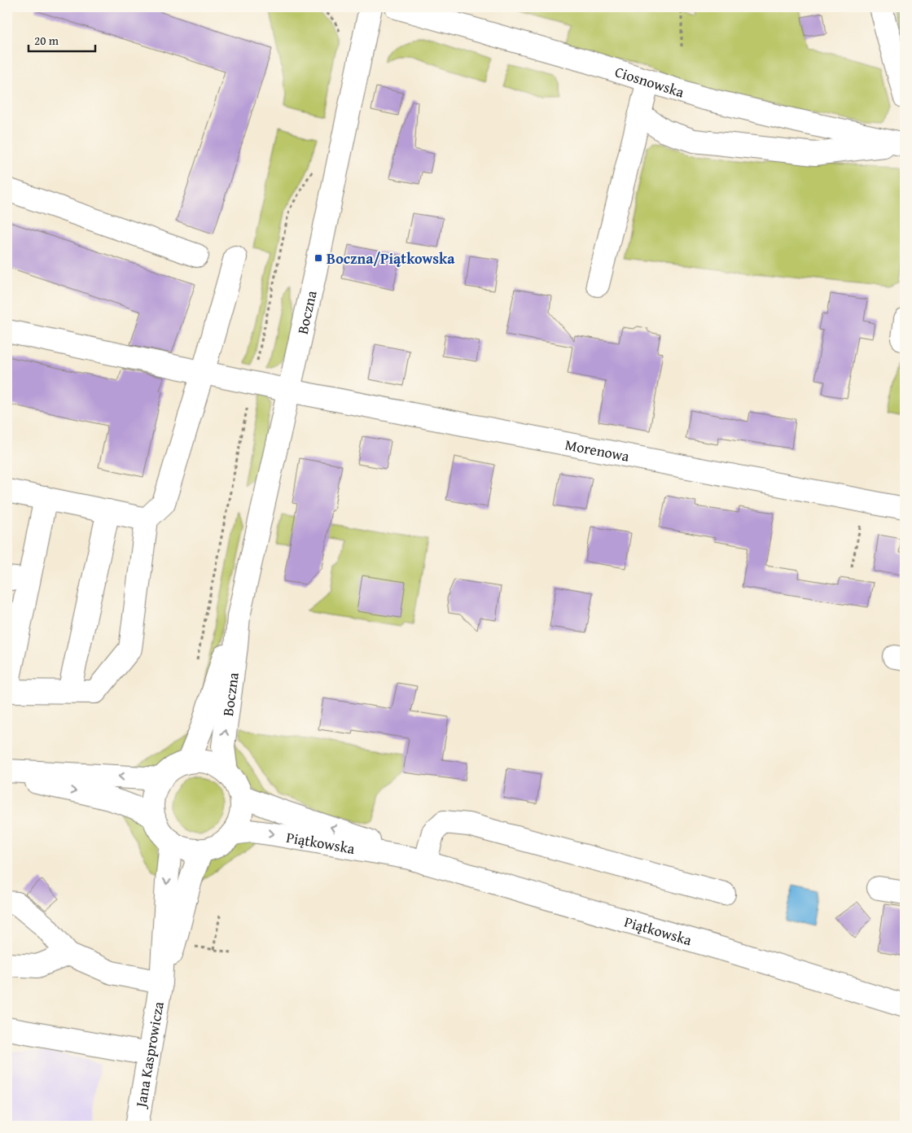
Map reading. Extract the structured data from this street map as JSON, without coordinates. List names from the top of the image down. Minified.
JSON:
{"streets":{"street":["Ciosnowska","Boczna","Morenowa","Piątkowska","Jana Kasprowicza"]},"crossings":[["Boczna","Morenowa"],["Boczna","Piątkowska"],["Boczna","Jana Kasprowicza"],["Piątkowska","Jana Kasprowicza"]],"places":{"transit":["Boczna/Piątkowska"]},"scale_bar":"20 m"}
